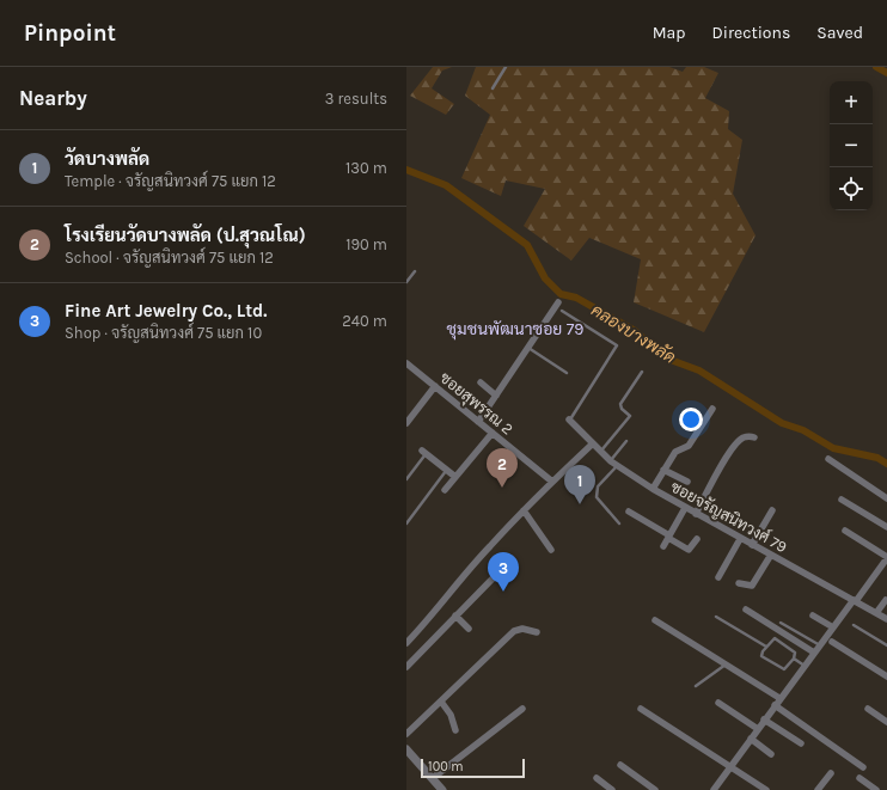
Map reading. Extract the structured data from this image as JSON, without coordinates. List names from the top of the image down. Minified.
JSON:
{"streets":{"street":["ซอยสุพรรณ 2","ซอยจรัญสนิทวงศ์ 79"]},"districts":["ชุมชนพัฒนาซอย 79"],"water":["คลองบางพลัด"],"scale_bar":"100 m","page":{"header":"Pinpoint","nav":["Map","Directions","Saved"],"heading":["Nearby","3 results"],"map_buttons":["+","−"],"list":[{"mark":"1","name":"วัดบางพลัด","note":"Temple · จรัญสนิทวงศ์ 75 แยก 12","value":"130 m"},{"mark":"2","name":"โรงเรียนวัดบางพลัด (ป.สุวณโณ)","note":"School · จรัญสนิทวงศ์ 75 แยก 12","value":"190 m"},{"mark":"3","name":"Fine Art Jewelry Co., Ltd.","note":"Shop · จรัญสนิทวงศ์ 75 แยก 10","value":"240 m"}],"pins":["2","1","3"],"scale":"100 m"}}
